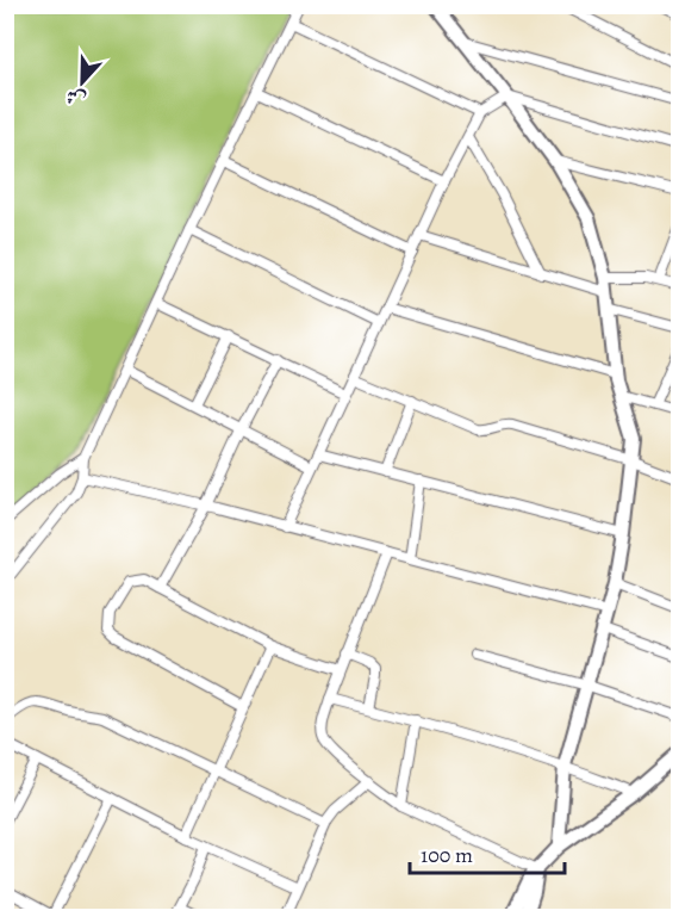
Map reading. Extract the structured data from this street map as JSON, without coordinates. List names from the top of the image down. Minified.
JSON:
{"scale_bar":"100 m","north":"bottom"}
